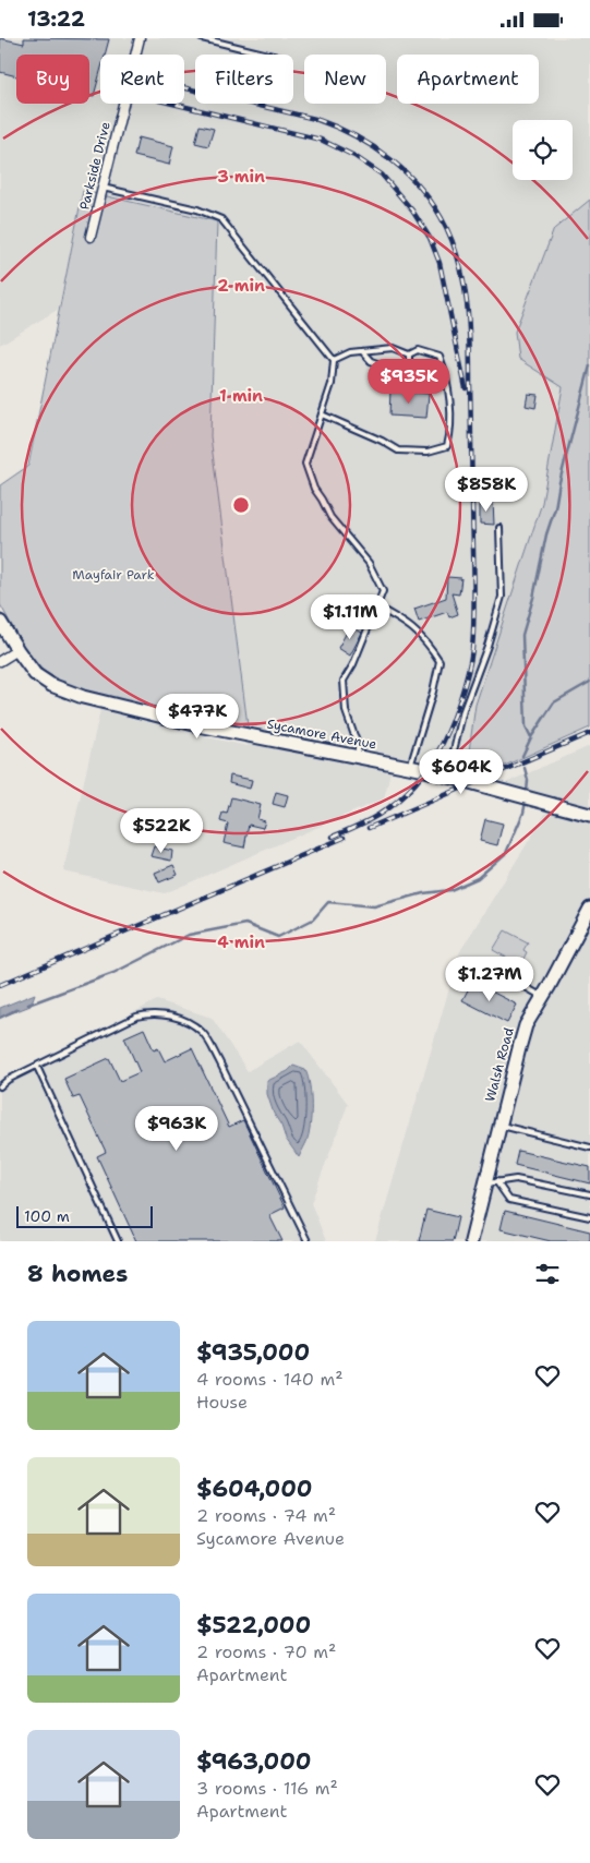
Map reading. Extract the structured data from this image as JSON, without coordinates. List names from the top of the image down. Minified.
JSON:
{"streets":{"street":["Parkside Drive","Sycamore Avenue","Walsh Road"]},"parks":["Mayfair Park"],"scale_bar":"100 m","page":{"status":"13:22","chip":["Buy","Rent","Filters","New","Apartment"],"price":["$935K","$858K","$1.11M","$477K","$604K","$522K","$1.27M","$963K"],"scale":"100 m","heading":"8 homes","list":[{"name":"$935,000","note":"4 rooms · 140 m² · House"},{"name":"$604,000","note":"2 rooms · 74 m² · Sycamore Avenue"},{"name":"$522,000","note":"2 rooms · 70 m² · Apartment"},{"name":"$963,000","note":"3 rooms · 116 m² · Apartment"}]},"rings":["3 min","2 min","1 min","4 min"]}
